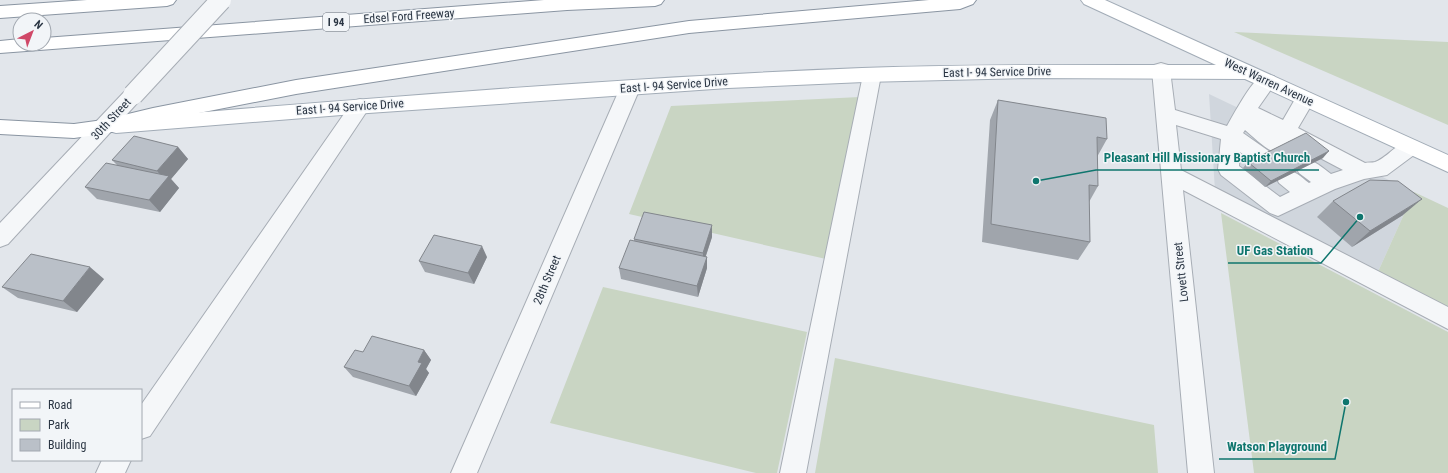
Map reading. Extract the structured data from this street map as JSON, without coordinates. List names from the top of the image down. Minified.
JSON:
{"streets":{"main road":["Edsel Ford Freeway","I 94","East I- 94 Service Drive","West Warren Avenue"],"street":["30th Street","Lovett Street","28th Street"]},"crossings":[["East I- 94 Service Drive","West Warren Avenue"],["East I- 94 Service Drive","30th Street"],["East I- 94 Service Drive","Lovett Street"],["East I- 94 Service Drive","28th Street"]],"places":["Pleasant Hill Missionary Baptist Church","UF Gas Station","Watson Playground"],"legend":["Road","Park","Building"],"north":"top right"}
